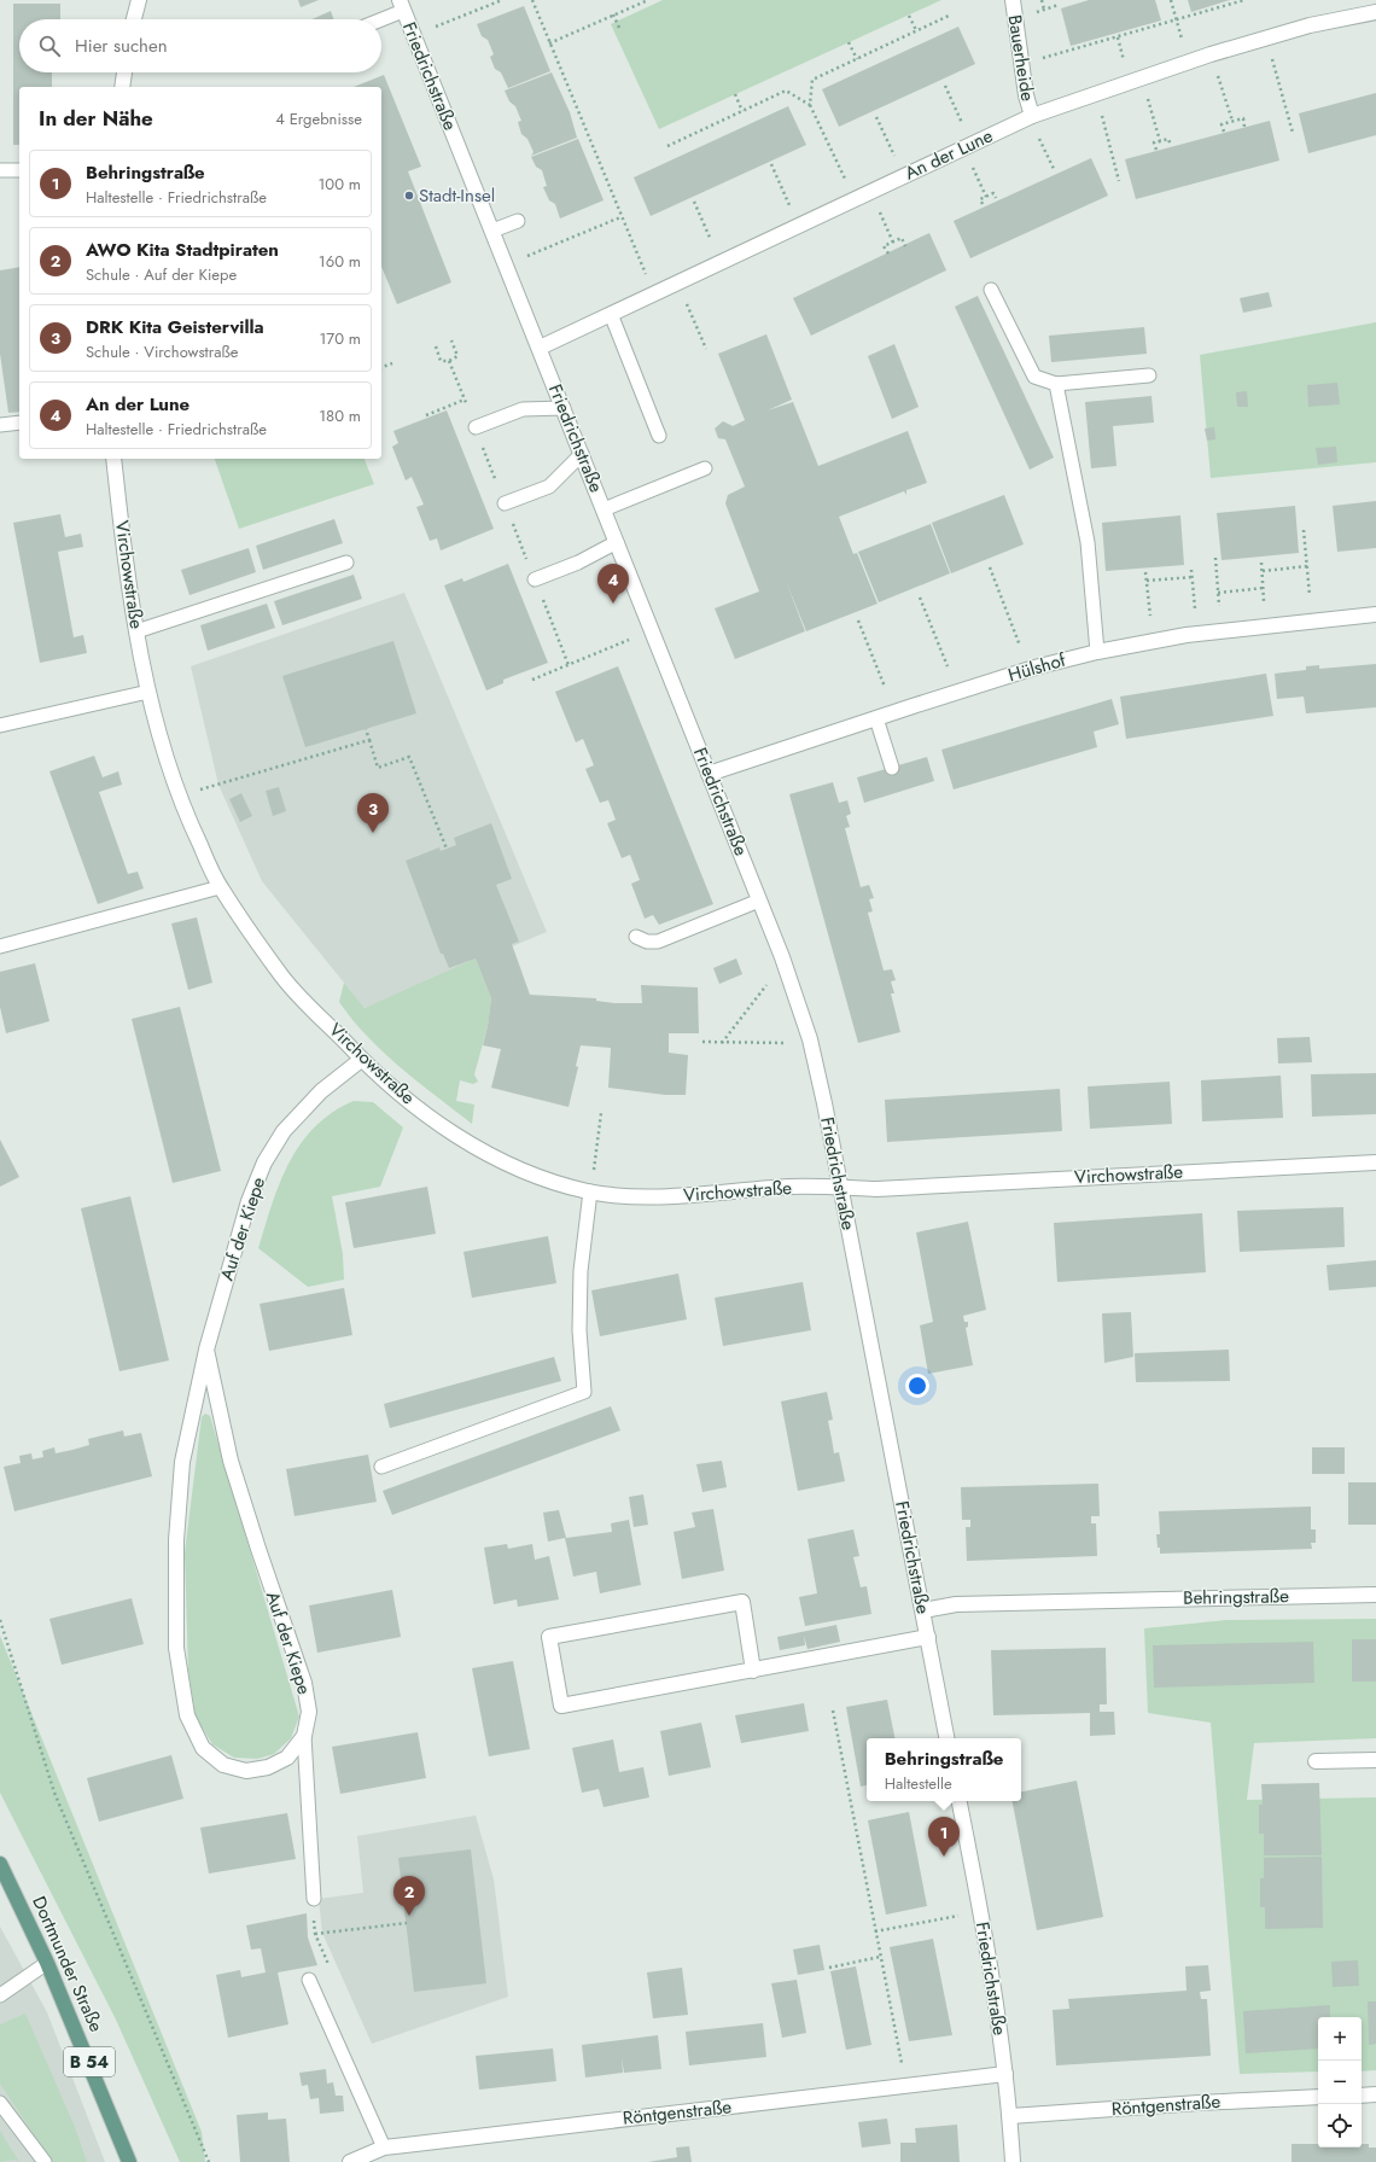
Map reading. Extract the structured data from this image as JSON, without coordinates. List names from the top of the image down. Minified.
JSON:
{"streets":{"main road":["Dortmunder Straße","B 54"],"street":["Bauerheide","Friedrichstraße","An der Lune","Virchowstraße","Hülshof","Auf der Kiepe","Behringstraße","Röntgenstraße"]},"crossings":[["Bauerheide","An der Lune"],["Friedrichstraße","An der Lune"],["Friedrichstraße","Virchowstraße"],["Friedrichstraße","Hülshof"],["Friedrichstraße","Behringstraße"],["Friedrichstraße","Röntgenstraße"],["Virchowstraße","Auf der Kiepe"]],"places":["Stadt-Insel"],"page":{"search":"Hier suchen","heading":["In der Nähe","4 Ergebnisse"],"list":[{"mark":"1","name":"Behringstraße","note":"Haltestelle · Friedrichstraße","value":"100 m"},{"mark":"2","name":"AWO Kita Stadtpiraten","note":"Schule · Auf der Kiepe","value":"160 m"},{"mark":"3","name":"DRK Kita Geistervilla","note":"Schule · Virchowstraße","value":"170 m"},{"mark":"4","name":"An der Lune","note":"Haltestelle · Friedrichstraße","value":"180 m"}],"pins":["4","3","1","2"],"popup":["Behringstraße","Haltestelle"],"map_buttons":["+","−"]}}
